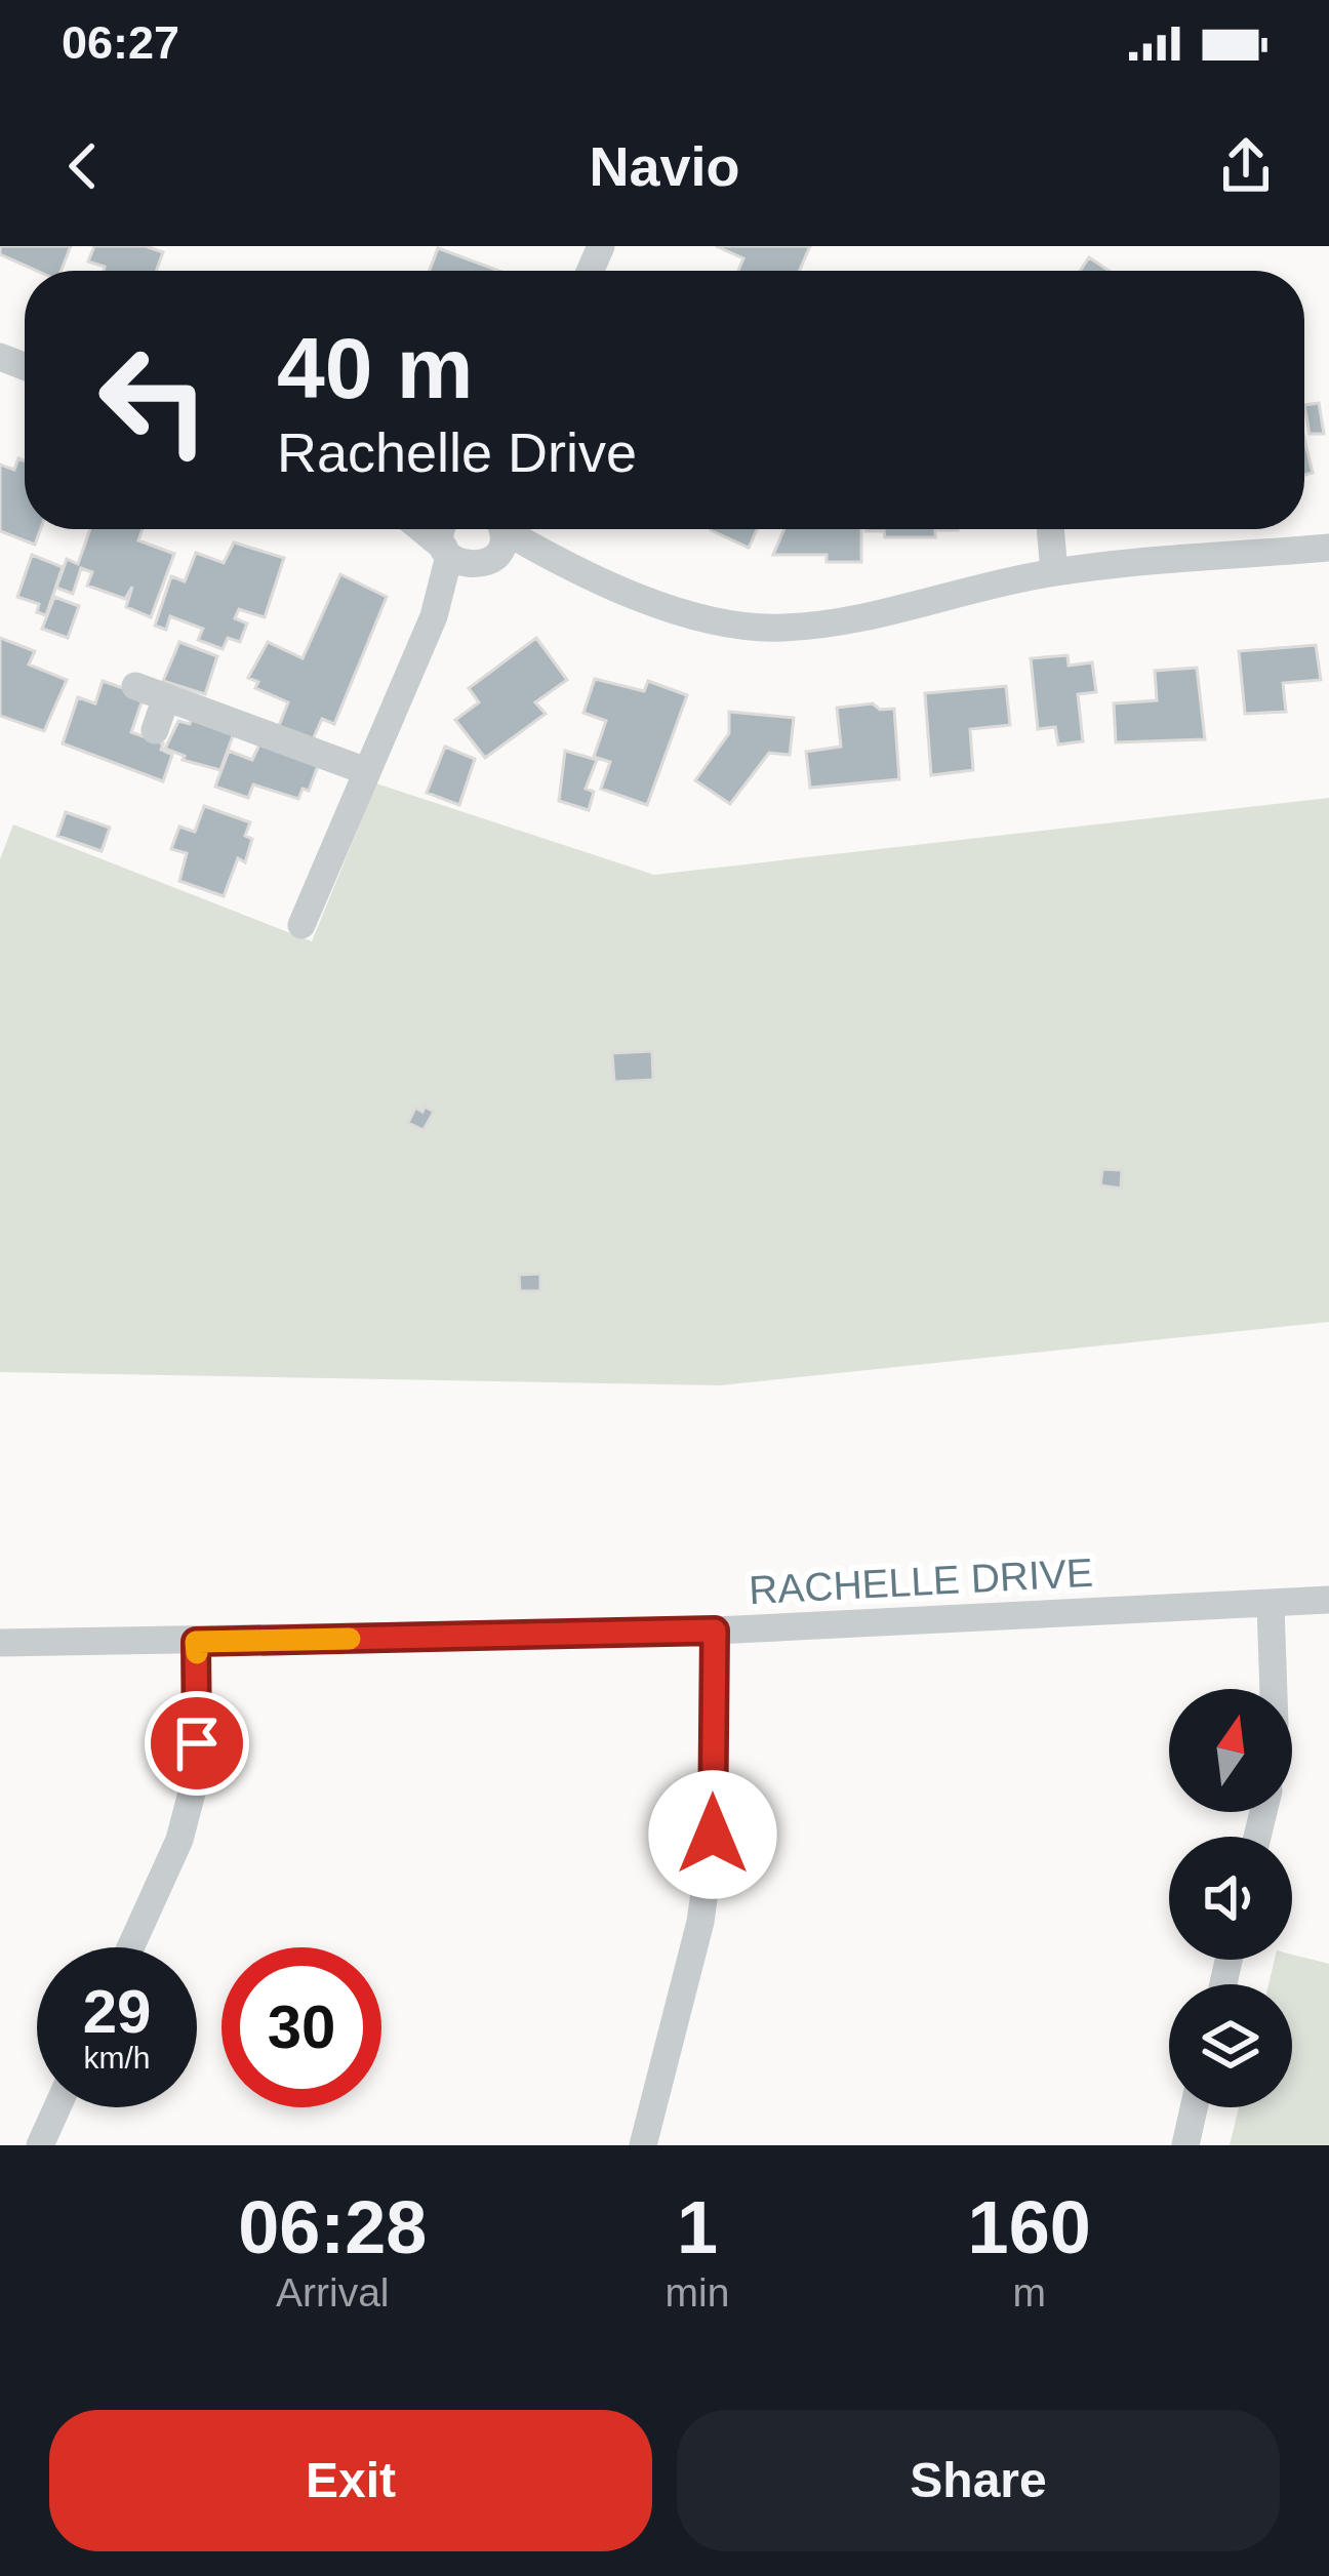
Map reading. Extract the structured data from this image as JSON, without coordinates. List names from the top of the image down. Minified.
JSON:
{"streets":{"street":["RACHELLE DRIVE"]},"north":"top","page":{"status":"06:27","header":"Navio","turn":["40 m","Rachelle Drive"],"speed":"29 km/h","limit":"30","eta":["06:28","Arrival","1","min","160","m"],"buttons":["Exit","Share"]}}
